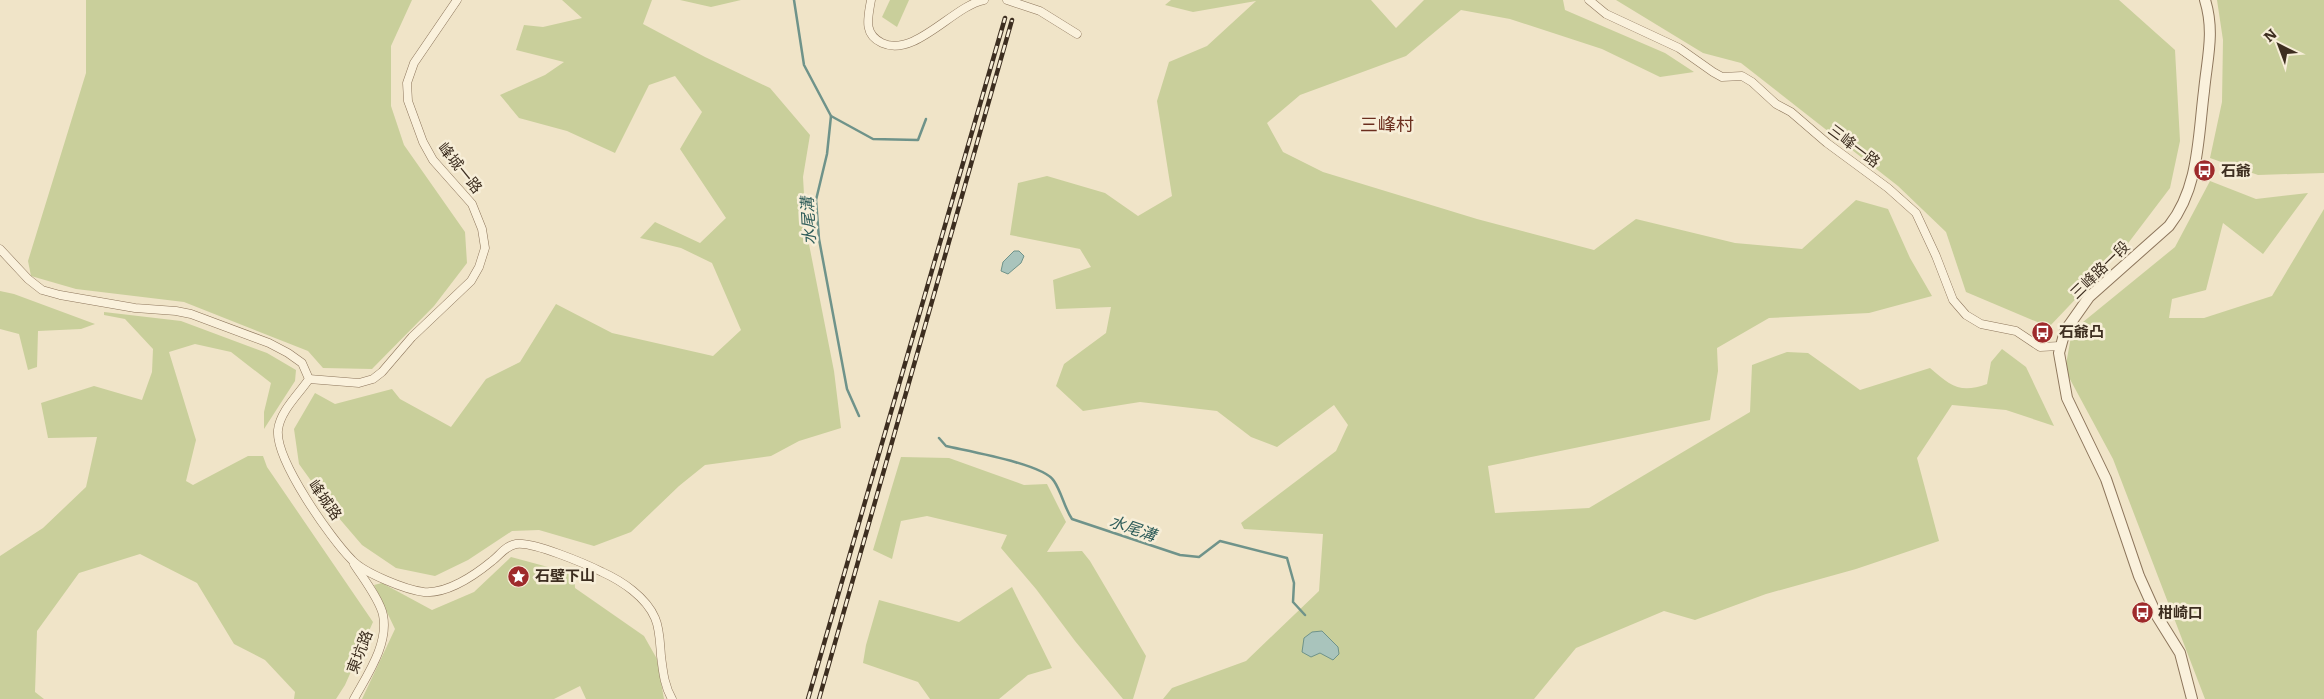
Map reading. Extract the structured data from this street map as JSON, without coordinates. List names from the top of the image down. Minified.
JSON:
{"streets":{"street":["三峰一路","峰城一路","三峰路一段","峰城路","東坑路"]},"crossings":[["三峰一路","三峰路一段"],["峰城一路","峰城路"],["峰城路","東坑路"]],"districts":["三峰村"],"water":["水尾溝"],"places":{"bus stop":["石爺","石爺凸","柑崎口"],"place":["石壁下山"]},"north":"top left"}
